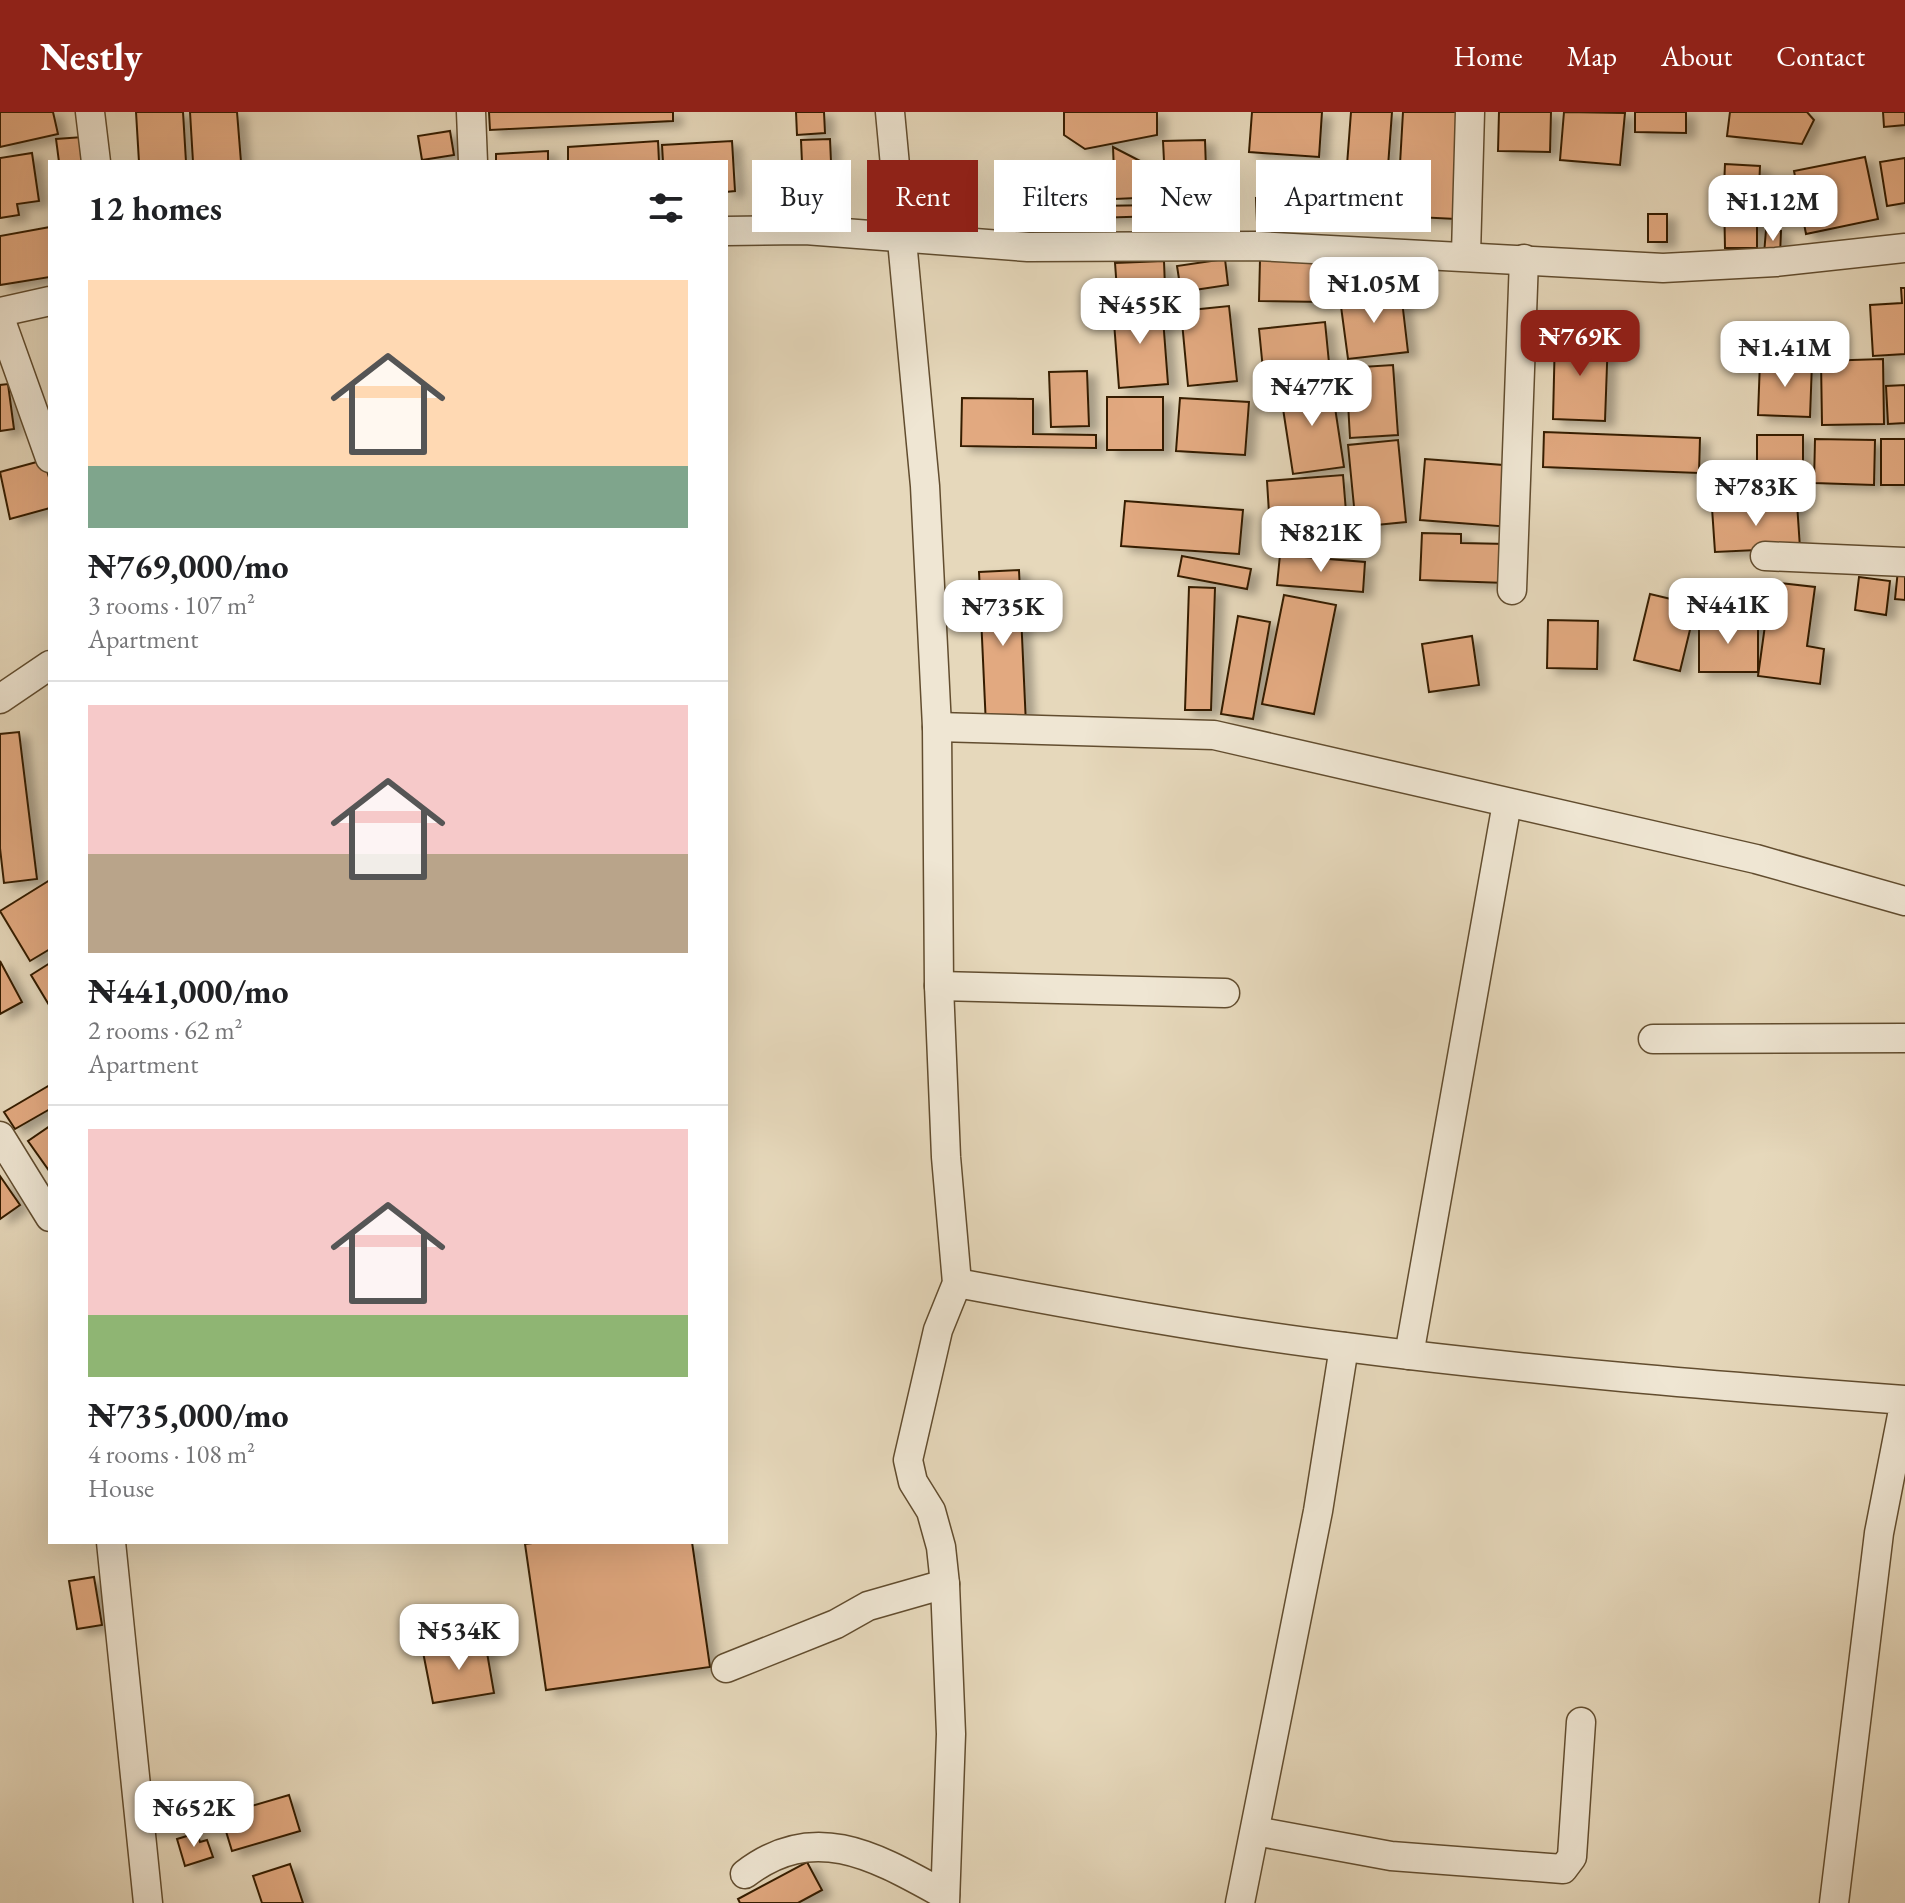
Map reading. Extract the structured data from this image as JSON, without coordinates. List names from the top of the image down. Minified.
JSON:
{"page":{"header":"Nestly","nav":["Home","Map","About","Contact"],"chip":["Buy","Rent","Filters","New","Apartment"],"heading":"12 homes","price":["₦1.12M","₦1.05M","₦455K","₦769K","₦1.41M","₦477K","₦783K","₦821K","₦441K","₦735K","₦534K","₦652K"],"list":[{"name":"₦769,000/mo","note":"3 rooms · 107 m² · Apartment"},{"name":"₦441,000/mo","note":"2 rooms · 62 m² · Apartment"},{"name":"₦735,000/mo","note":"4 rooms · 108 m² · House"}]}}
